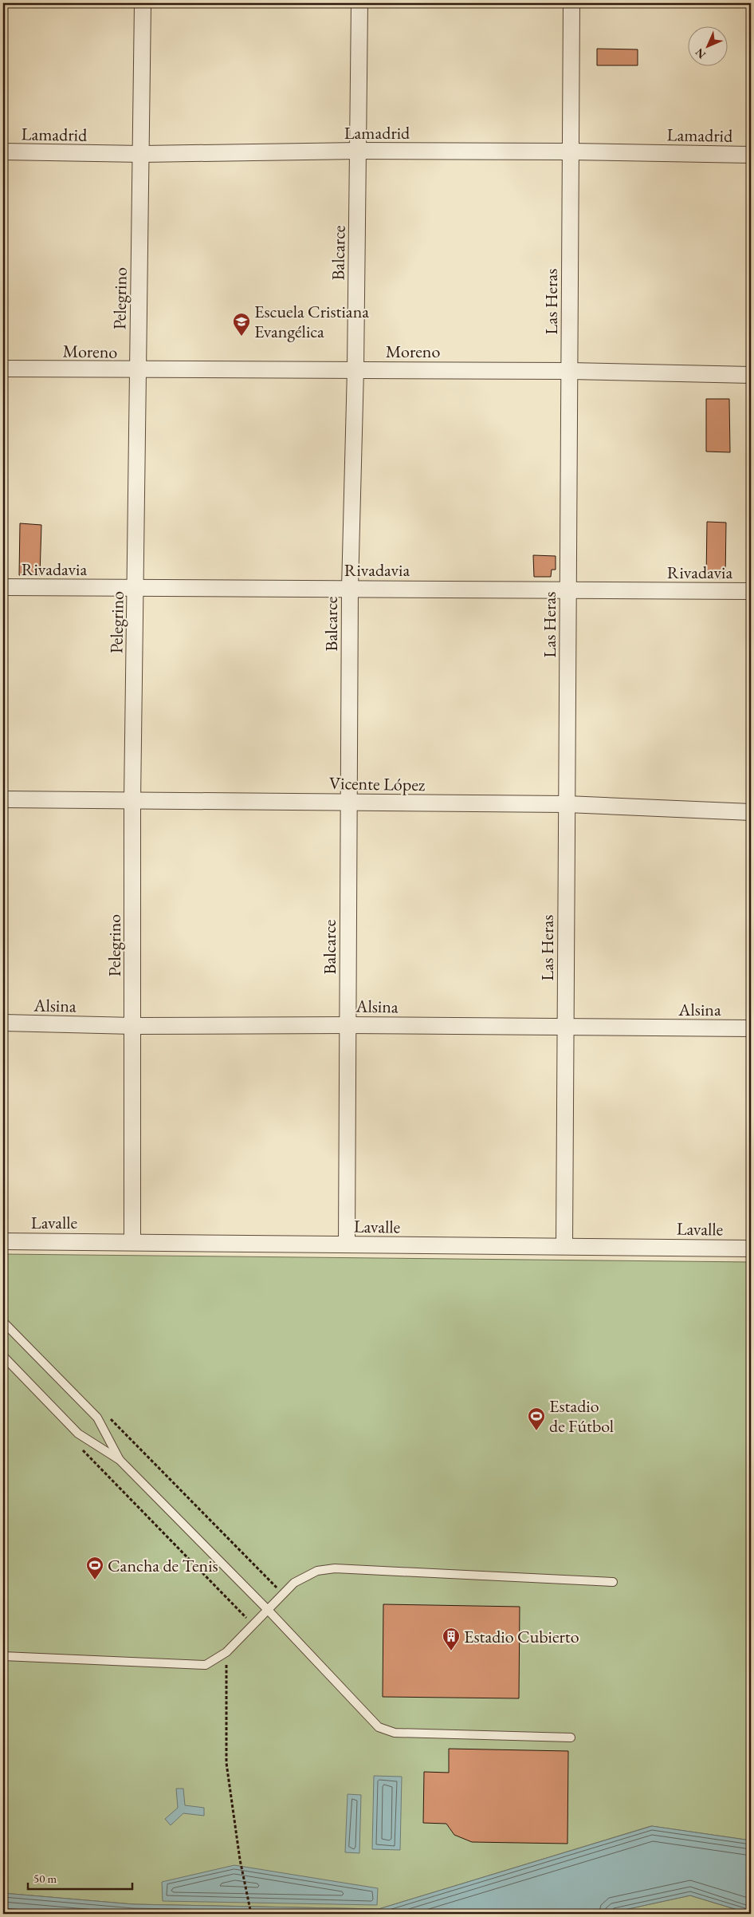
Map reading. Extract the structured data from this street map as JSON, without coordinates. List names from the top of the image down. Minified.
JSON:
{"streets":{"street":["Lamadrid","Balcarce","Pelegrino","Las Heras","Moreno","Rivadavia","Vicente López","Alsina","Lavalle"]},"crossings":[["Lamadrid","Balcarce"],["Lamadrid","Pelegrino"],["Lamadrid","Las Heras"],["Balcarce","Moreno"],["Balcarce","Rivadavia"],["Balcarce","Vicente López"],["Balcarce","Alsina"],["Balcarce","Lavalle"],["Pelegrino","Moreno"],["Pelegrino","Rivadavia"],["Pelegrino","Vicente López"],["Pelegrino","Alsina"],["Pelegrino","Lavalle"],["Las Heras","Moreno"],["Las Heras","Rivadavia"],["Las Heras","Vicente López"],["Las Heras","Alsina"],["Las Heras","Lavalle"]],"places":{"school or university":["Escuela Cristiana Evangélica"],"sports":["Estadio de Fútbol","Cancha de Tenis"],"building":["Estadio Cubierto"]},"scale_bar":"50 m","north":"bottom left"}
